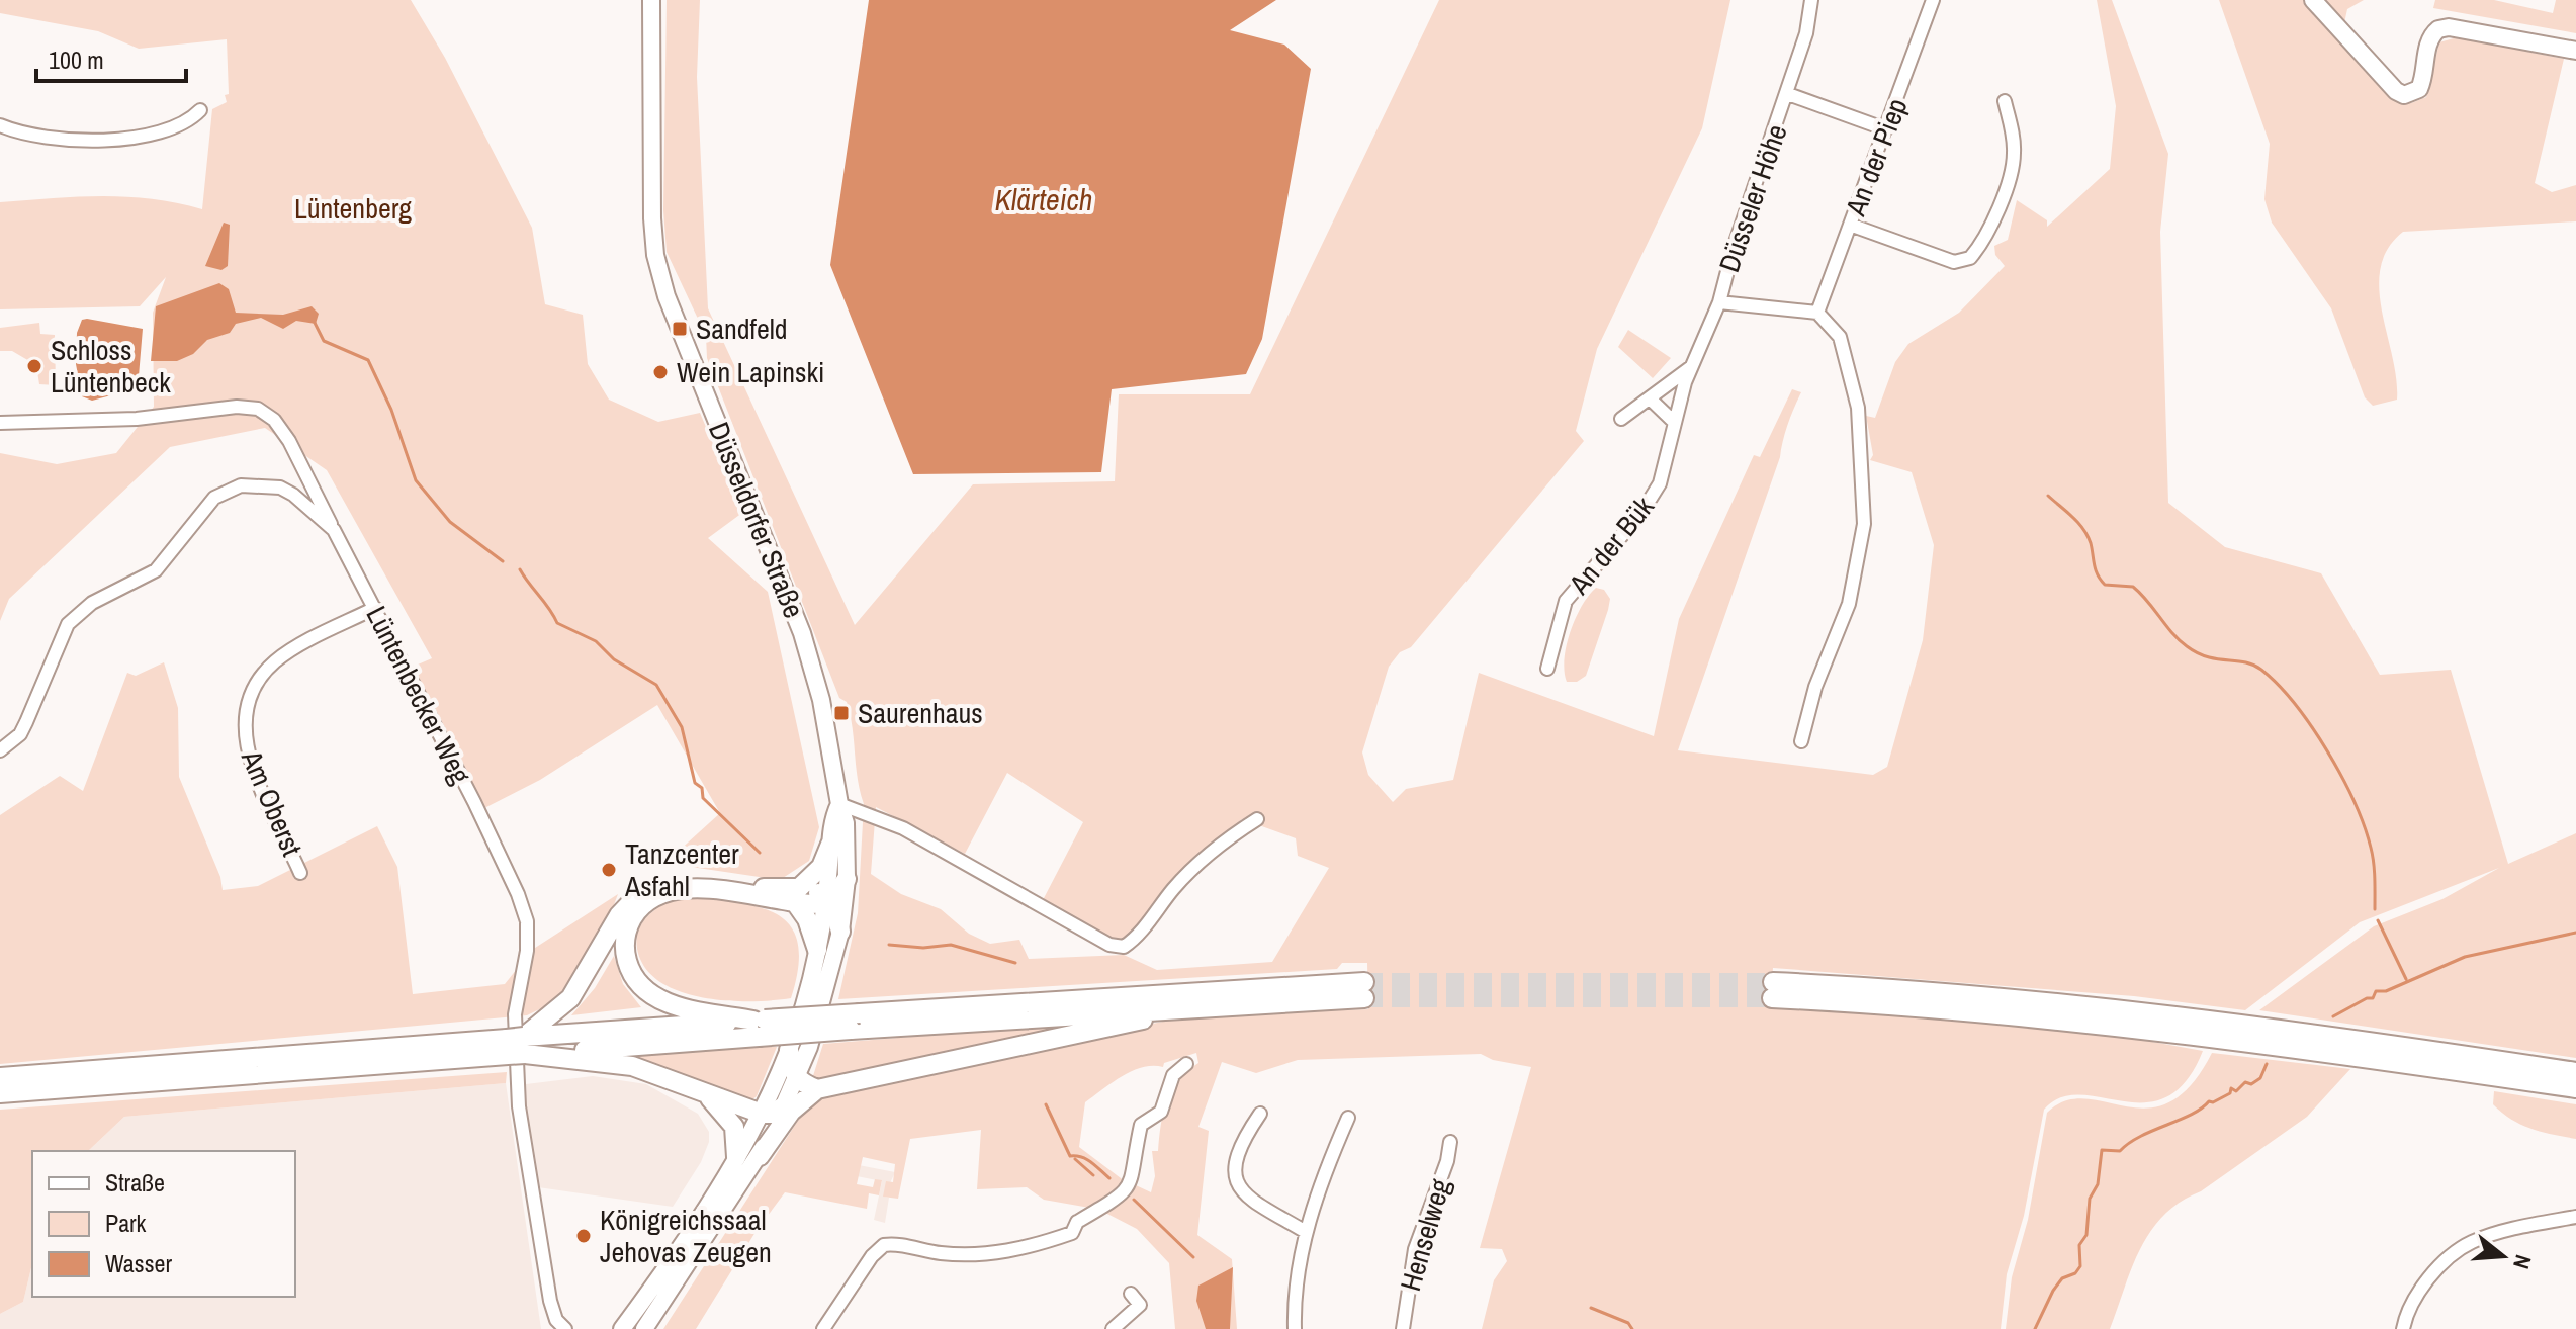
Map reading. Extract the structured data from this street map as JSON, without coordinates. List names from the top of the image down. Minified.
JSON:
{"streets":{"main road":["Düsseldorfer Straße"],"street":["An der Piep","Düsseler Höhe","An der Bük","Lüntenbecker Weg","Am Oberst","Henselweg"]},"crossings":[["An der Piep","Düsseler Höhe"],["Düsseler Höhe","An der Bük"],["Lüntenbecker Weg","Am Oberst"]],"water":["Klärteich"],"parks":["Lüntenberg"],"places":{"transit":["Sandfeld","Saurenhaus"],"other":["Schloss Lüntenbeck","Wein Lapinski","Tanzcenter Asfahl","Königreichssaal Jehovas Zeugen"]},"legend":["Straße","Park","Wasser"],"scale_bar":"100 m","north":"right"}
